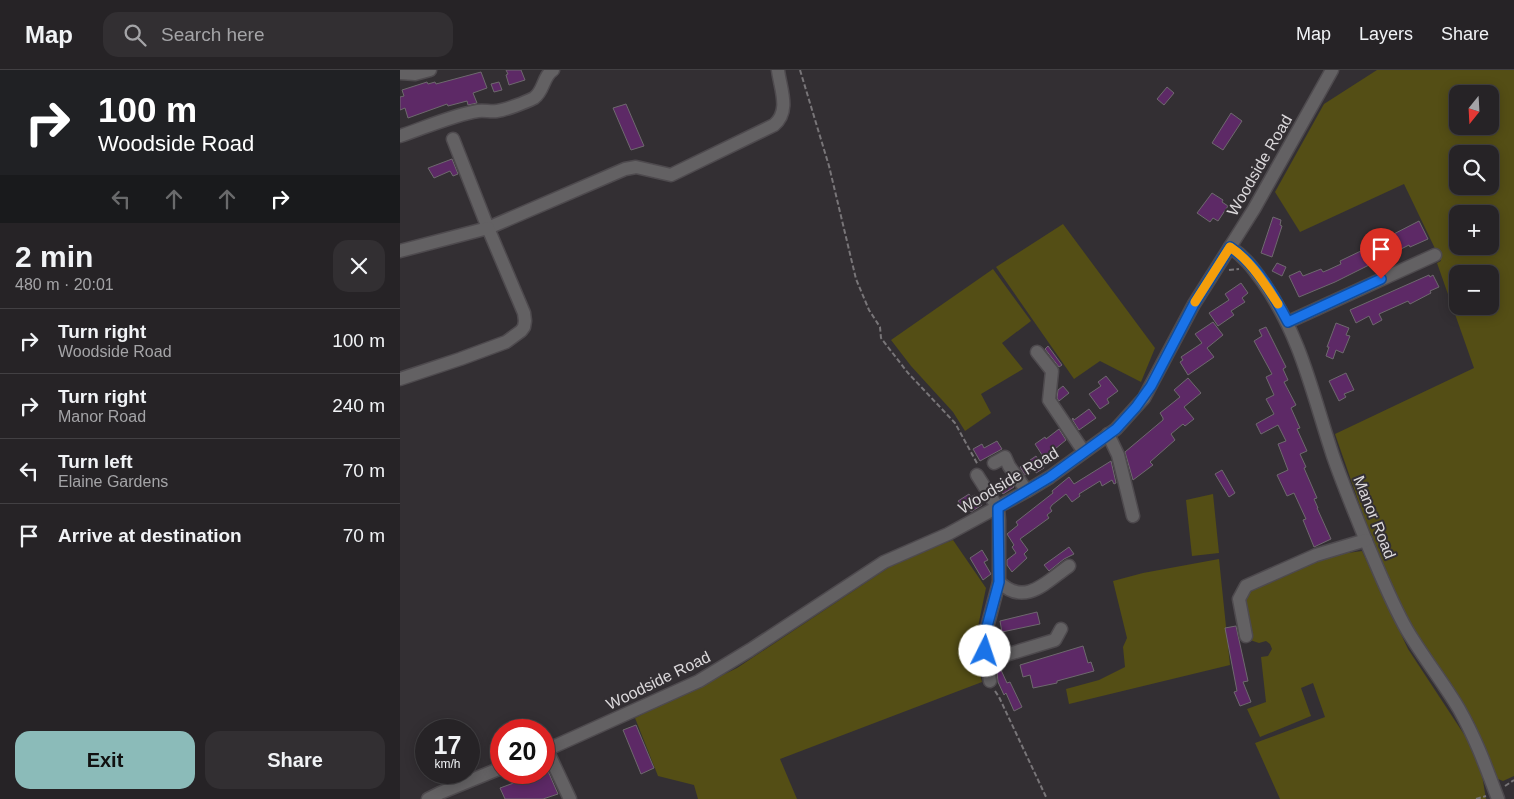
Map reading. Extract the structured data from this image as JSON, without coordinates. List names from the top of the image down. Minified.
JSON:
{"streets":{"street":["Woodside Road","Manor Road"]},"crossings":[["Woodside Road","Manor Road"]],"north":"bottom","page":{"header":"Map","search":"Search here","nav":["Map","Layers","Share"],"turn":["100 m","Woodside Road"],"map_buttons":["+","−"],"heading":["2 min","480 m · 20:01"],"list":[{"name":"Turn right","note":"Woodside Road","value":"100 m"},{"name":"Turn right","note":"Manor Road","value":"240 m"},{"name":"Turn left","note":"Elaine Gardens","value":"70 m"},{"name":"Arrive at destination","value":"70 m"}],"speed":"17 km/h","limit":"20","buttons":["Exit","Share"]}}
